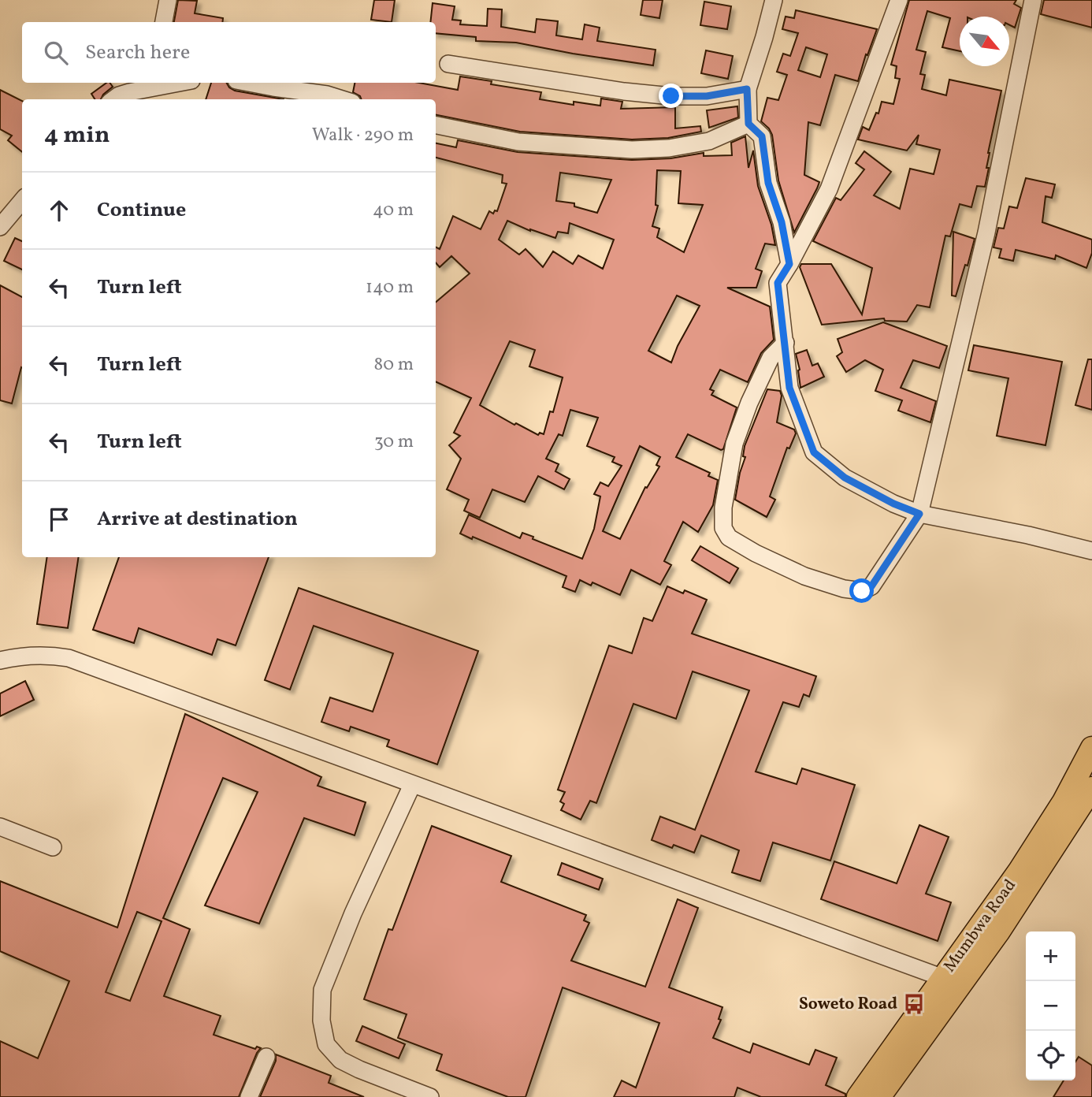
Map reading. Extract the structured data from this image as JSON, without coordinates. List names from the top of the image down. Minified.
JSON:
{"streets":{"main road":["Mumbwa Road"]},"places":{"bus stop":["Soweto Road"]},"north":"bottom right","page":{"search":"Search here","heading":["4 min","Walk · 290 m"],"list":[["Continue","40 m"],["Turn left","140 m"],["Turn left","80 m"],["Turn left","30 m"],"Arrive at destination"],"map_buttons":["+","−"]}}
